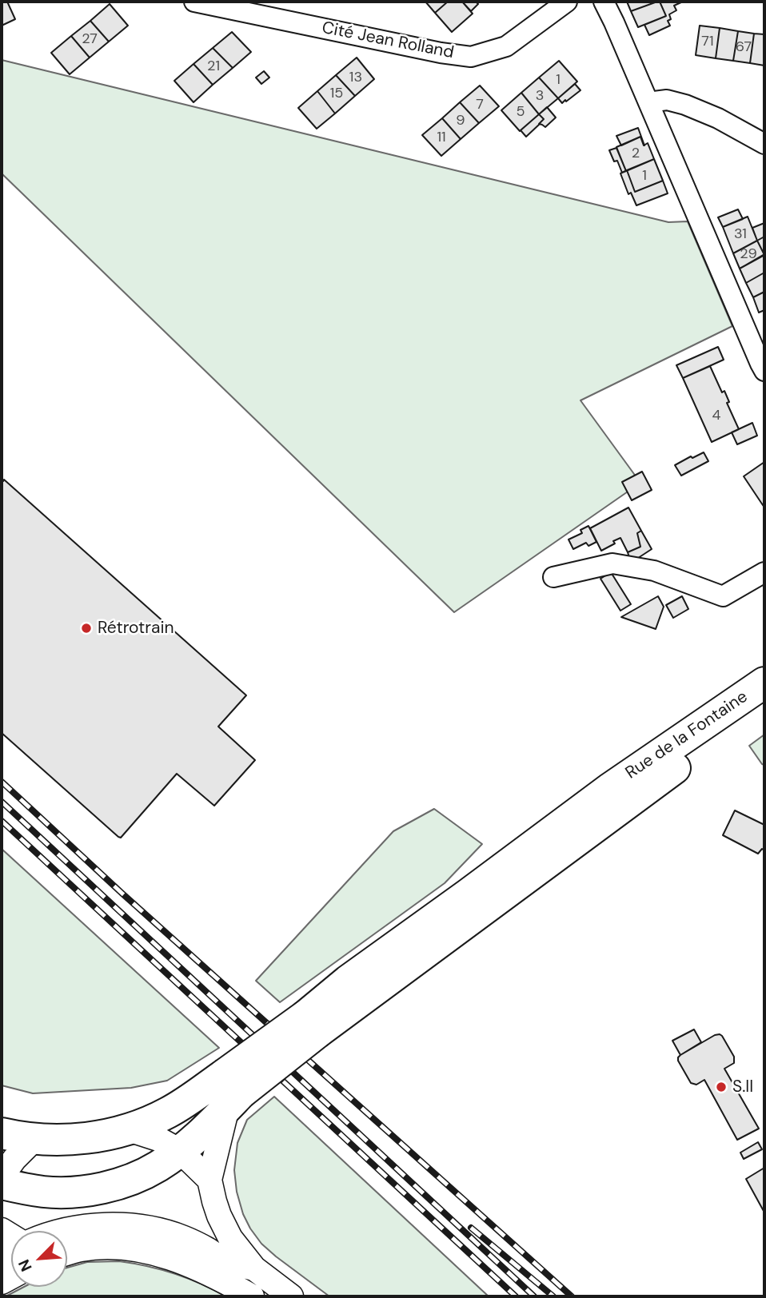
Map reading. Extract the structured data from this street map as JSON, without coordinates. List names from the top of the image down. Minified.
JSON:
{"streets":{"main road":["Rue de la Fontaine"],"street":["Cité Jean Rolland"]},"places":["Rétrotrain","S.II"],"house_numbers":["27","71","67","21","13","1","15","3","7","5","9","11","2","1","31","29","4"],"north":"bottom left"}
